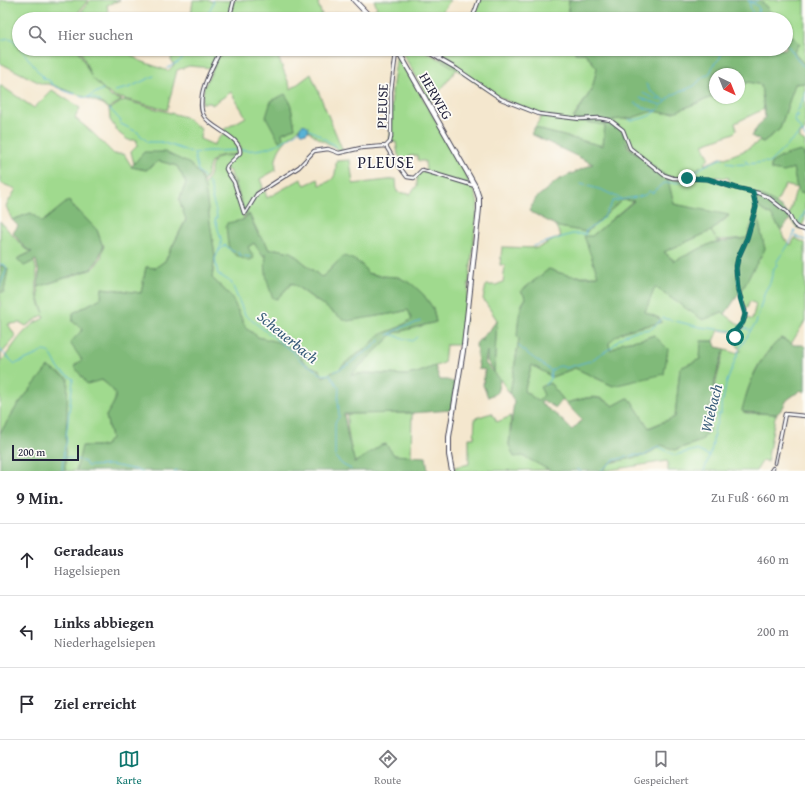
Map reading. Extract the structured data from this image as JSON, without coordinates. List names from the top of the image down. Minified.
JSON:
{"streets":{"main road":["HERWEG"],"street":["PLEUSE"]},"crossings":[["HERWEG","PLEUSE"]],"districts":["PLEUSE"],"water":["Scheuerbach","Wiebach"],"scale_bar":"200 m","north":"bottom right","page":{"search":"Hier suchen","scale":"200 m","heading":["9 Min.","Zu Fuß · 660 m"],"list":[["Geradeaus","Hagelsiepen","460 m"],["Links abbiegen","Niederhagelsiepen","200 m"],"Ziel erreicht"],"nav":["Karte","Route","Gespeichert"]}}
